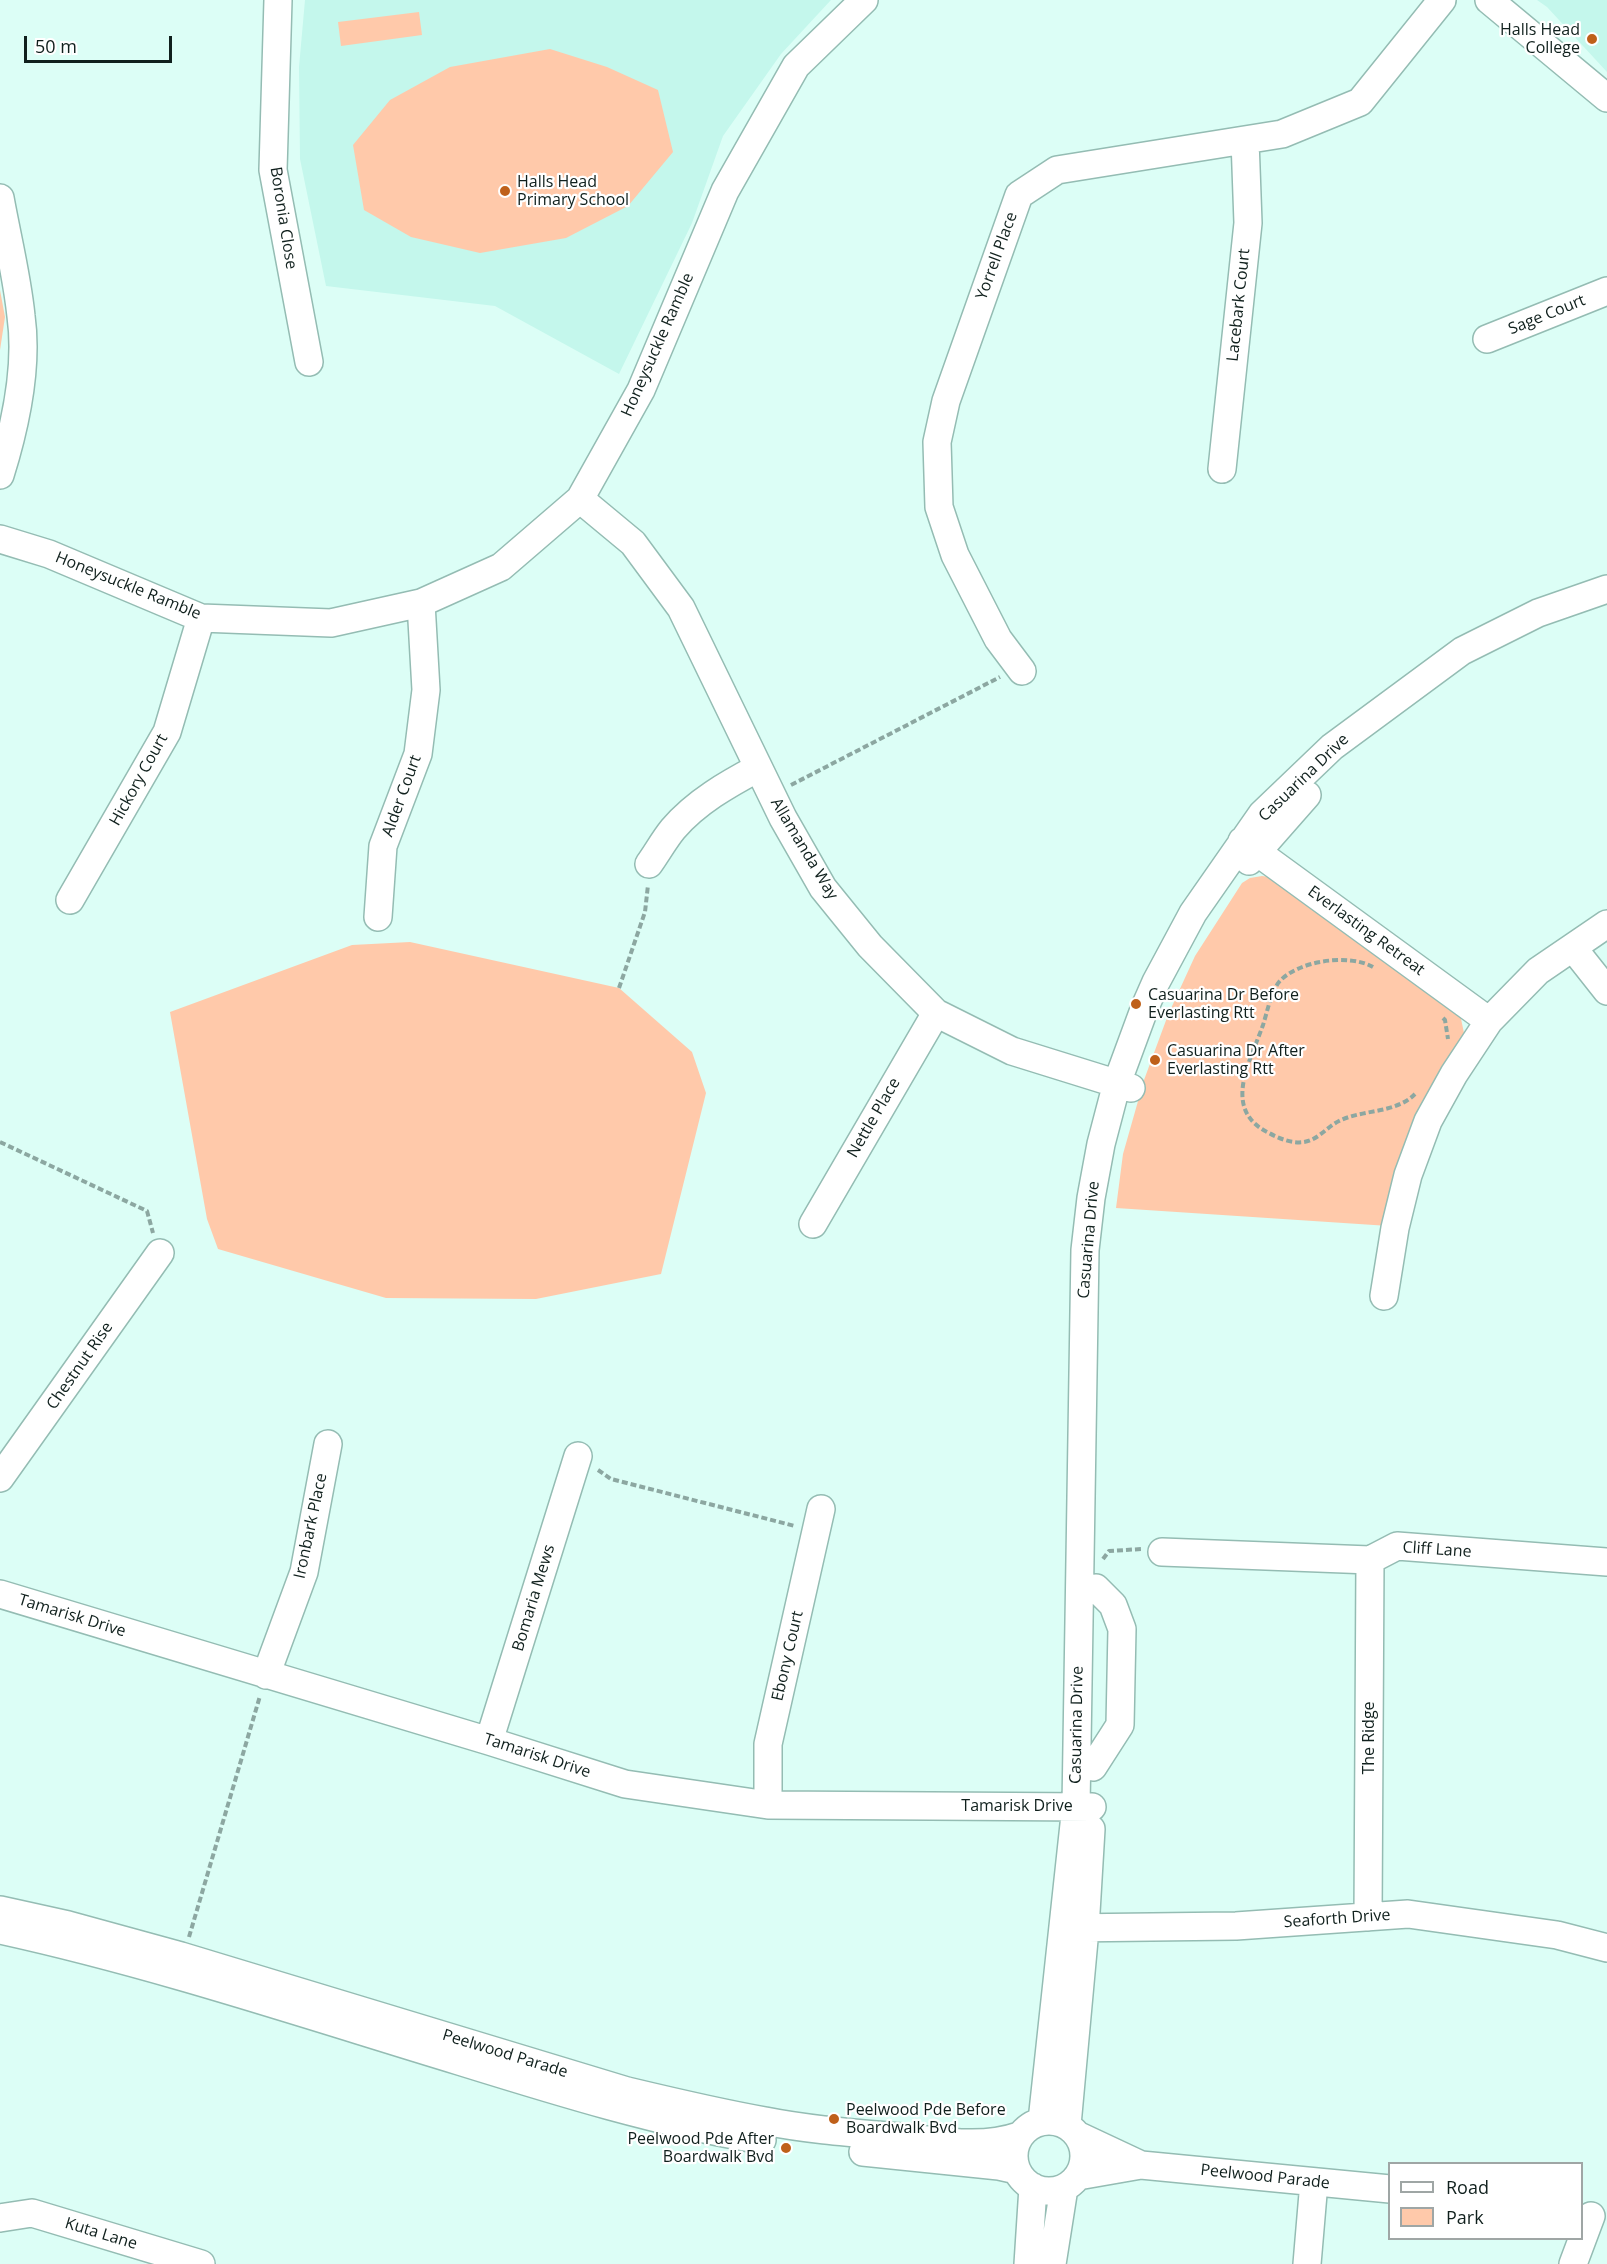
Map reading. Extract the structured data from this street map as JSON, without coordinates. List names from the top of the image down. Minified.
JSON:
{"streets":{"street":["Boronia Close","Yorrell Place","Lacebark Court","Sage Court","Honeysuckle Ramble","Casuarina Drive","Hickory Court","Alder Court","Allamanda Way","Everlasting Retreat","Nettle Place","Chestnut Rise","Ironbark Place","Cliff Lane","Bomaria Mews","Tamarisk Drive","Ebony Court","The Ridge","Seaforth Drive","Peelwood Parade","Kuta Lane"]},"crossings":[["Yorrell Place","Lacebark Court"],["Honeysuckle Ramble","Hickory Court"],["Honeysuckle Ramble","Alder Court"],["Honeysuckle Ramble","Allamanda Way"],["Casuarina Drive","Allamanda Way"],["Casuarina Drive","Everlasting Retreat"],["Casuarina Drive","Tamarisk Drive"],["Casuarina Drive","Seaforth Drive"],["Casuarina Drive","Peelwood Parade"],["Allamanda Way","Nettle Place"],["Ironbark Place","Tamarisk Drive"],["Cliff Lane","The Ridge"],["Bomaria Mews","Tamarisk Drive"],["Tamarisk Drive","Ebony Court"],["The Ridge","Seaforth Drive"]],"places":["Halls Head College","Halls Head Primary School","Casuarina Dr Before Everlasting Rtt","Casuarina Dr After Everlasting Rtt","Peelwood Pde Before Boardwalk Bvd","Peelwood Pde After Boardwalk Bvd"],"legend":["Road","Park"],"scale_bar":"50 m"}
